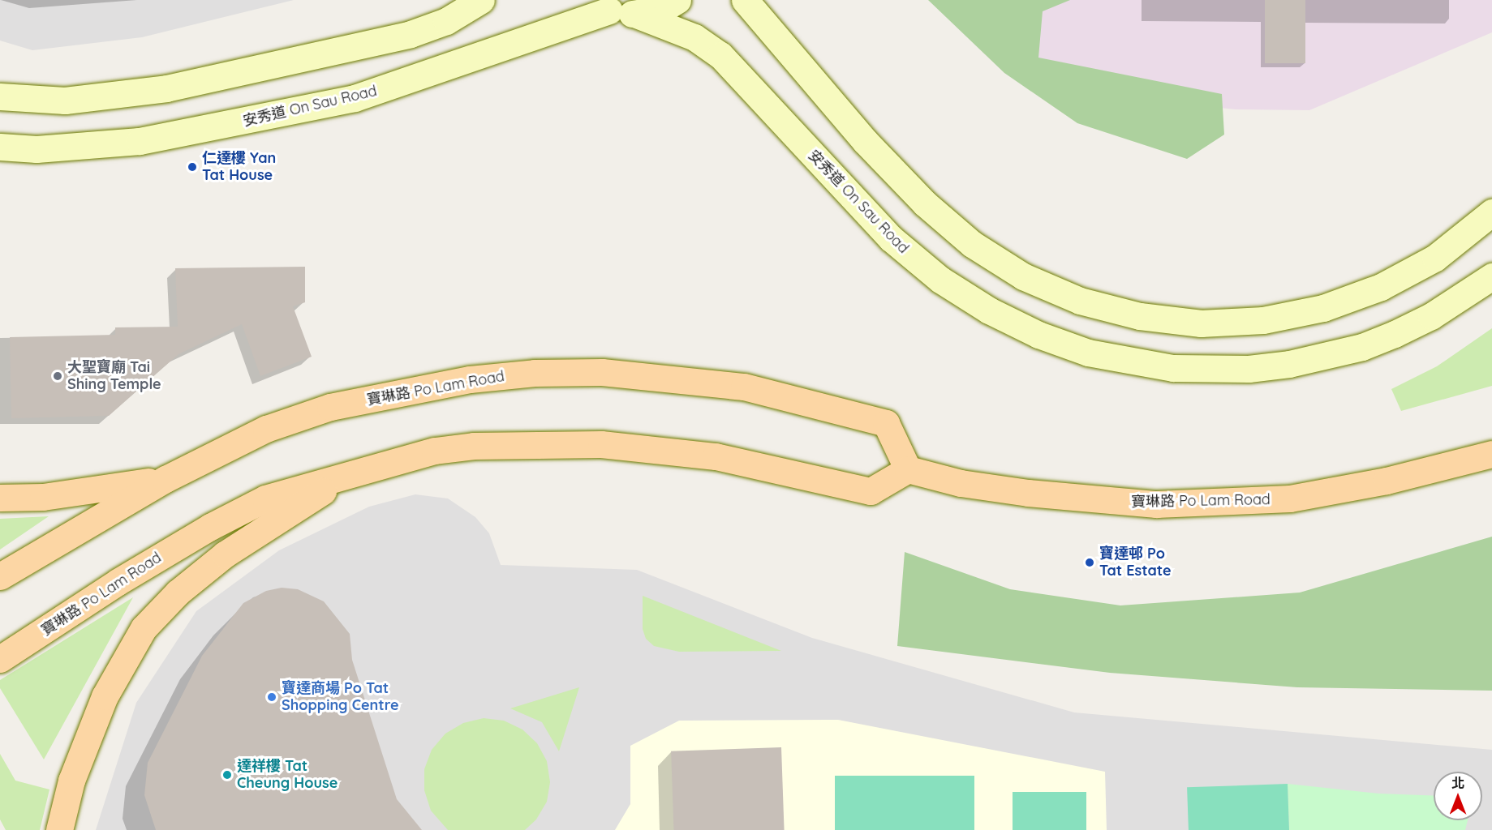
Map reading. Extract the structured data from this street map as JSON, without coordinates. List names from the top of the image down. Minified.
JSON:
{"streets":{"main road":["安秀道 On Sau Road","寶琳路 Po Lam Road"]},"places":["仁達樓 Yan Tat House","大聖寶廟 Tai Shing Temple","寶達邨 Po Tat Estate","寶達商場 Po Tat Shopping Centre","達祥樓 Tat Cheung House"],"north":"top"}
